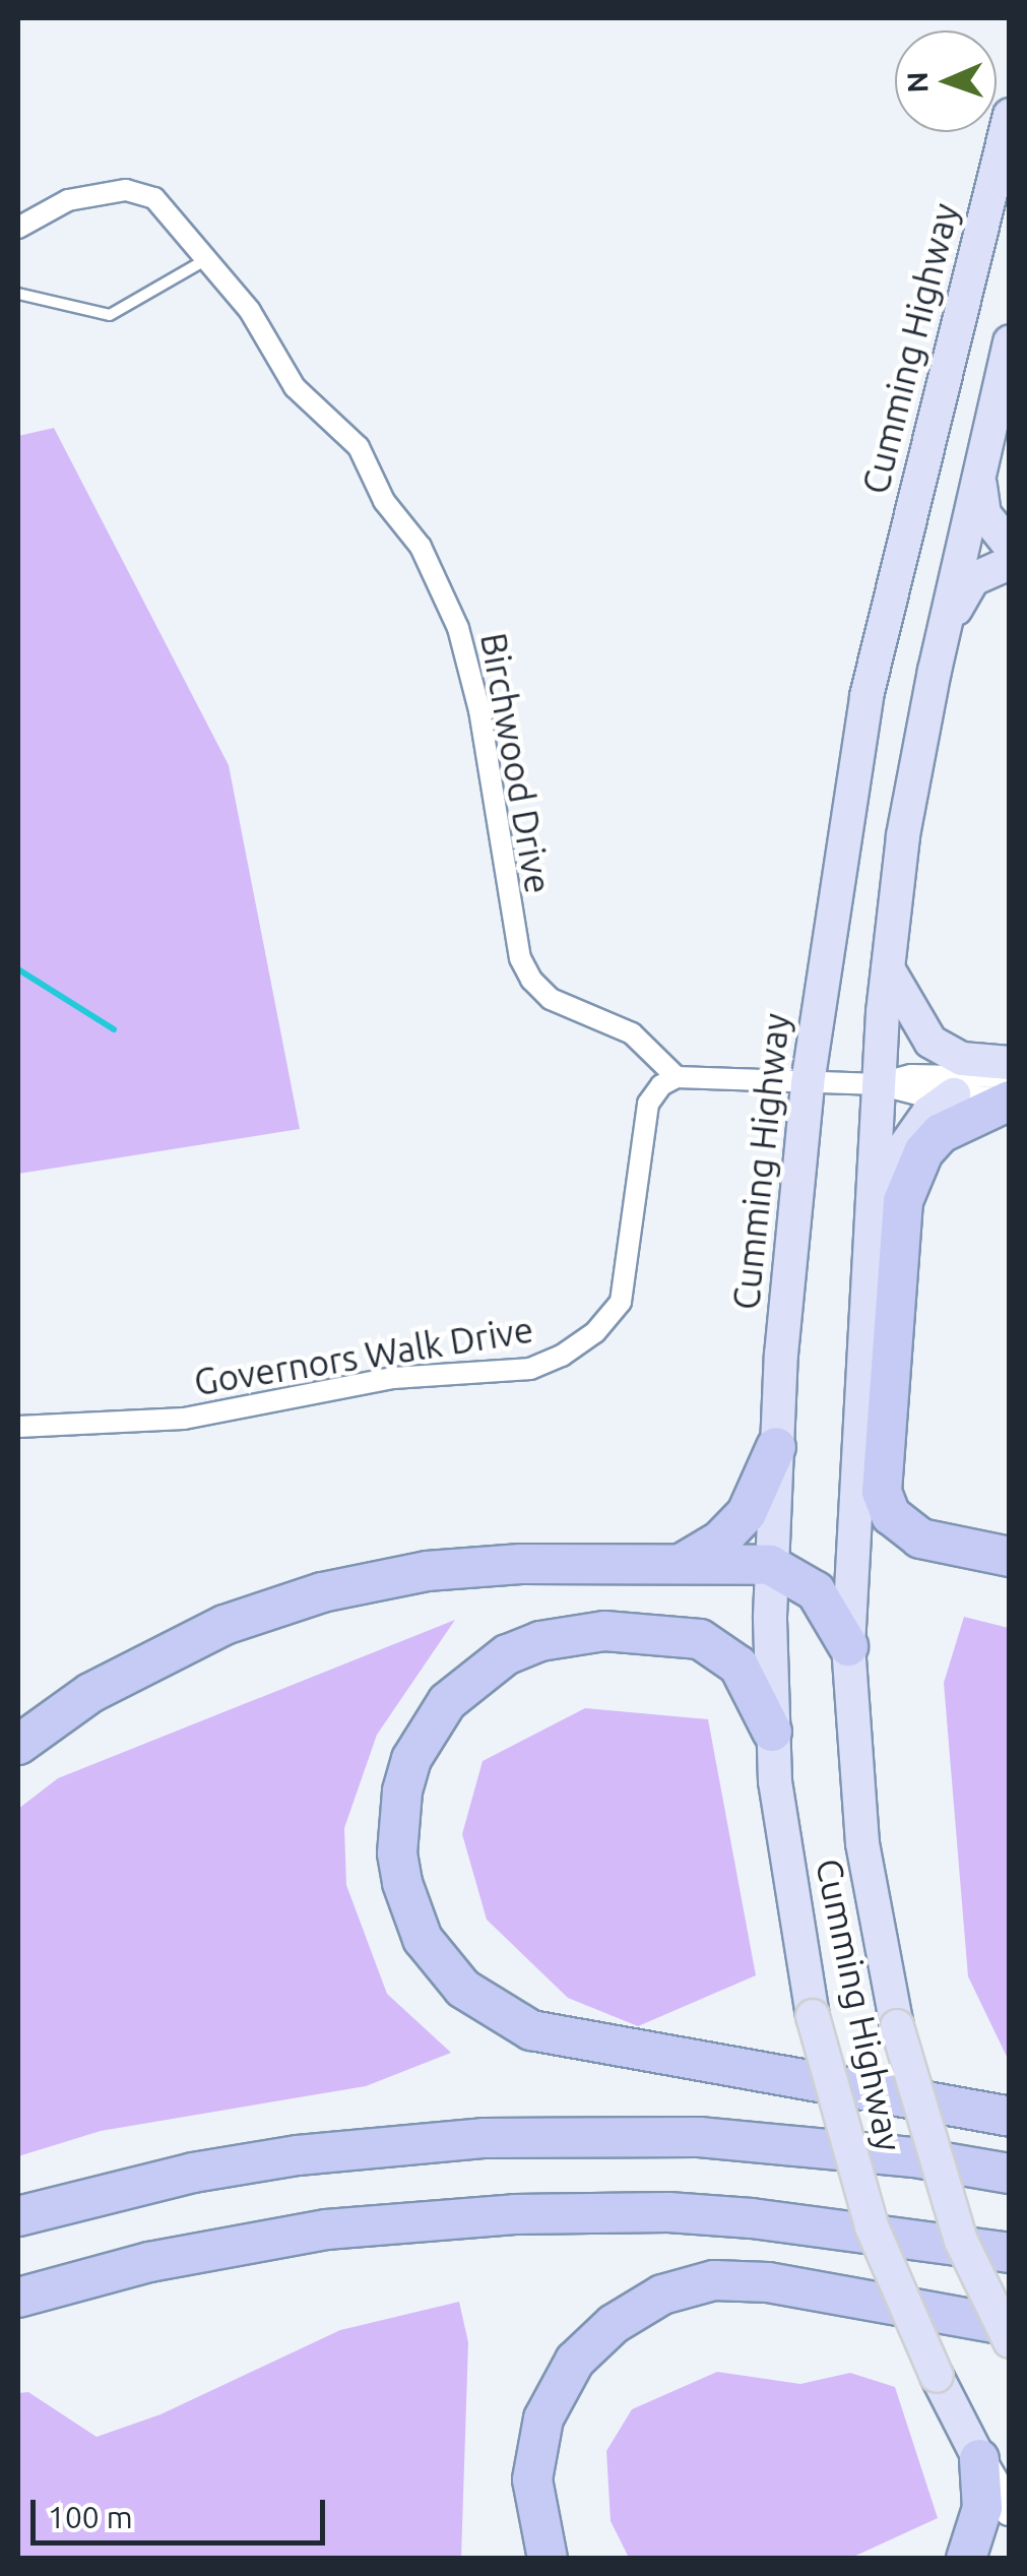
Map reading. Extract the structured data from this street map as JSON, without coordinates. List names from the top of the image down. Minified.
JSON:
{"streets":{"main road":["Cumming Highway"],"street":["Birchwood Drive","Governors Walk Drive"]},"crossings":[["Birchwood Drive","Governors Walk Drive"]],"scale_bar":"100 m","north":"left"}
